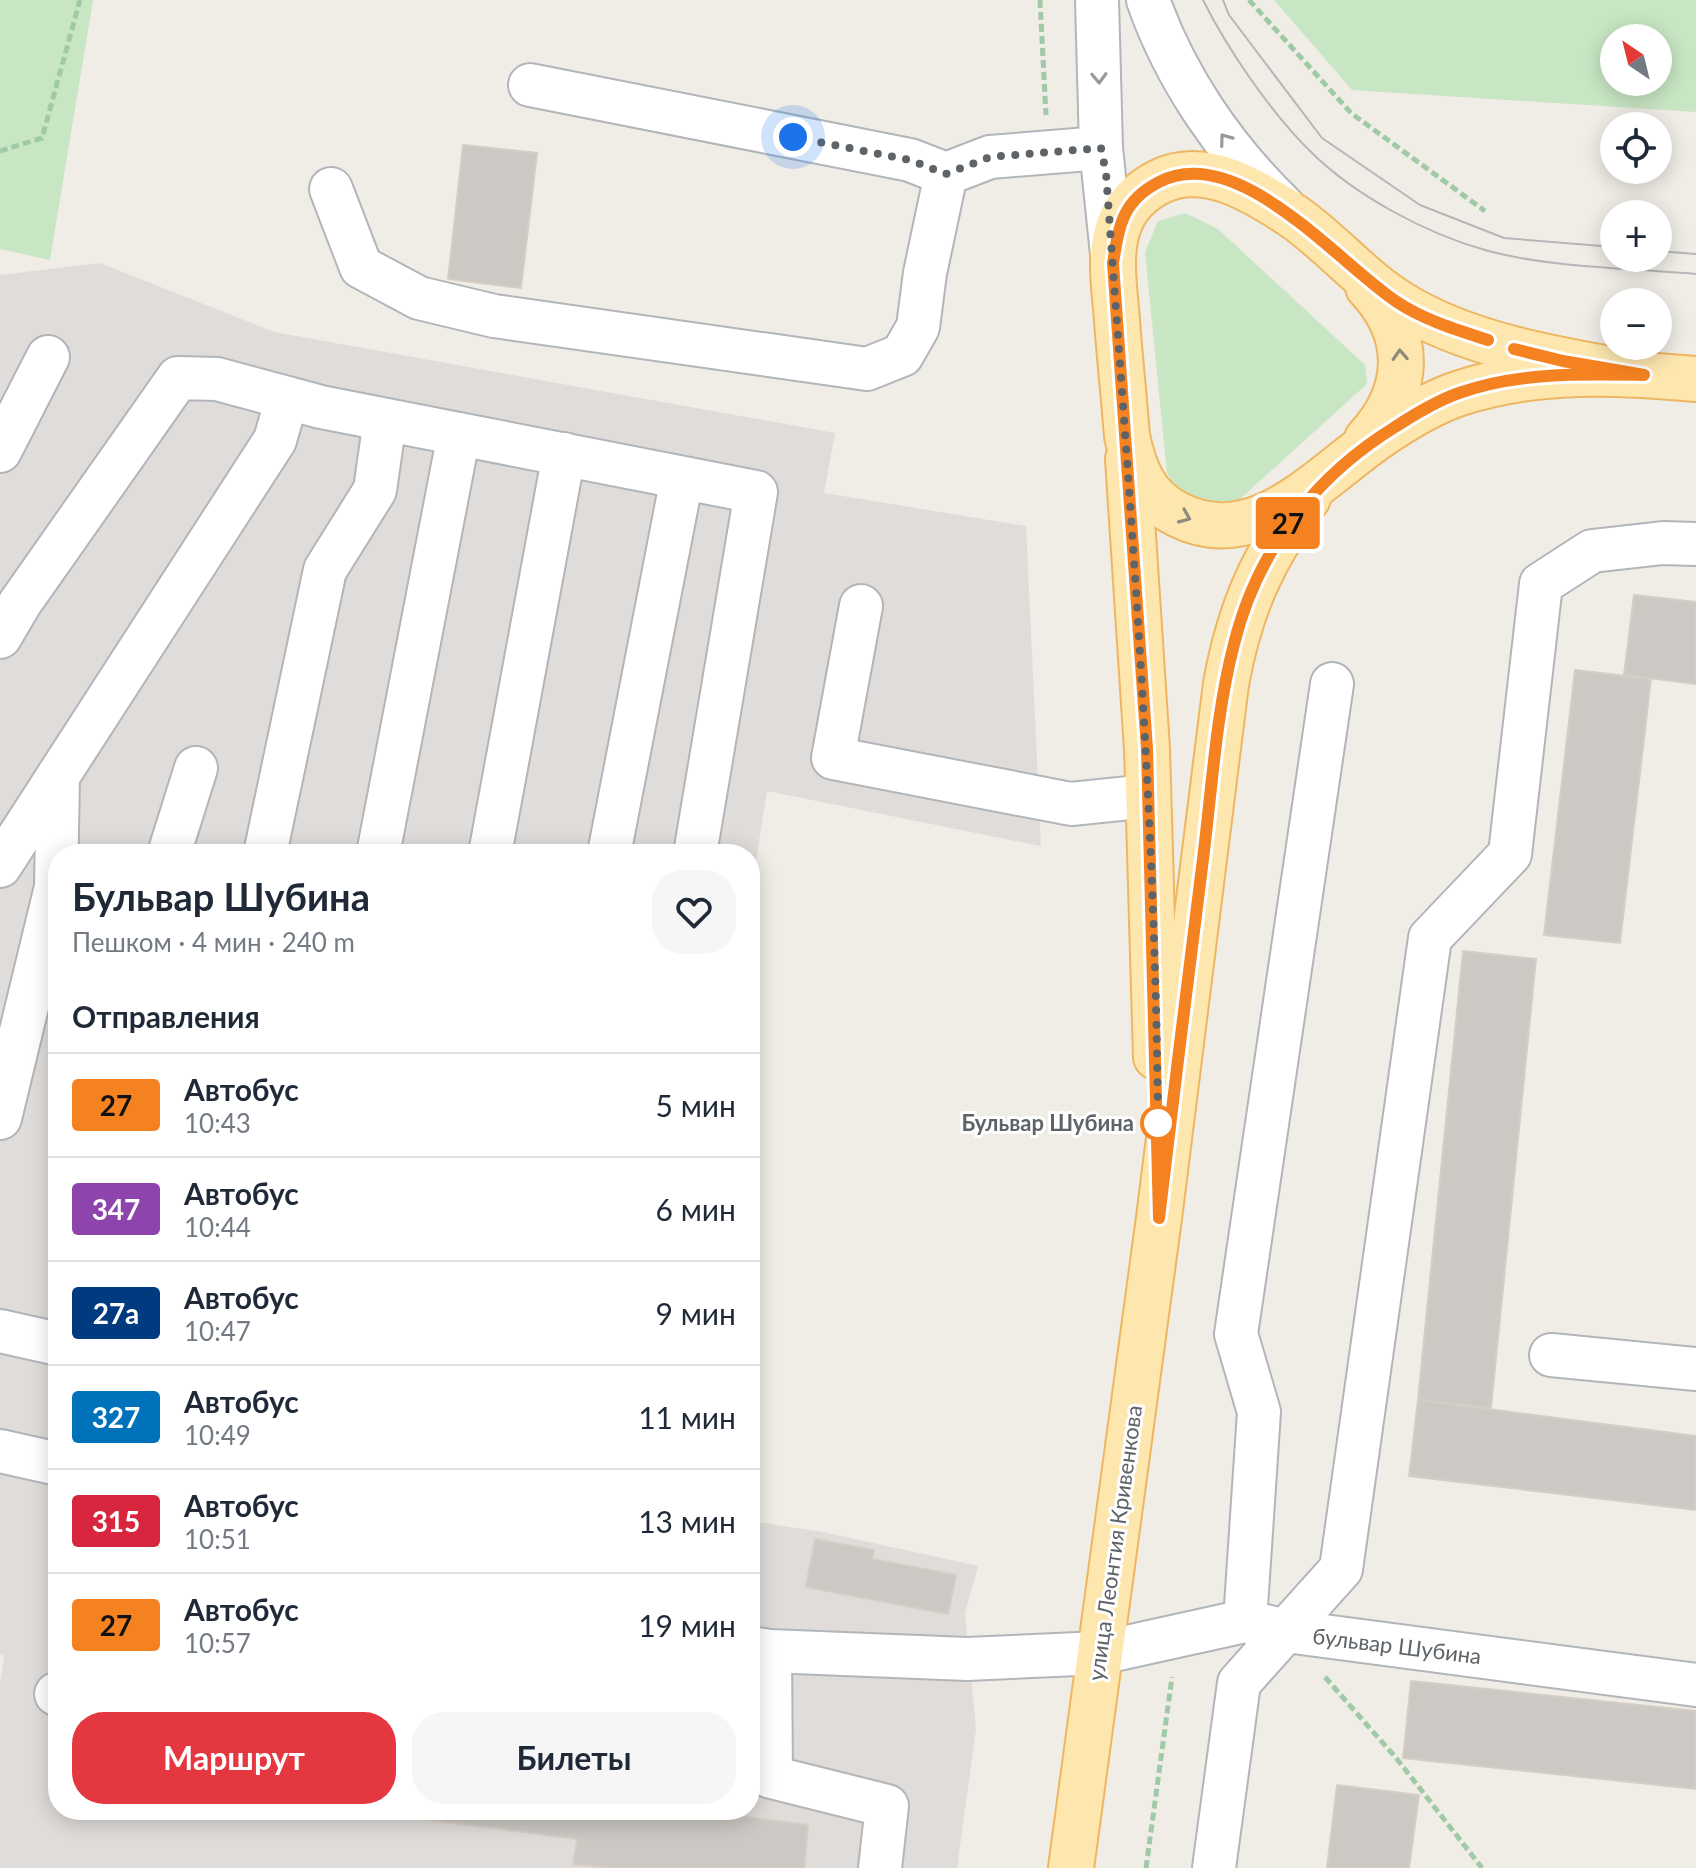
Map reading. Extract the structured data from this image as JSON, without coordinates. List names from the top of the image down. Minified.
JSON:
{"streets":{"main road":["улица Леонтия Кривенкова"],"street":["бульвар Шубина"]},"crossings":[["улица Леонтия Кривенкова","бульвар Шубина"]],"places":["Бульвар Шубина"],"lines":["bus line 27"],"north":"top left","page":{"on_map":"27","map_buttons":["+","−"],"heading":[["Бульвар Шубина","Пешком · 4 мин · 240 m"],"Отправления"],"list":[{"mark":"27","name":"Автобус","note":"10:43","value":"5 мин"},{"mark":"347","name":"Автобус","note":"10:44","value":"6 мин"},{"mark":"27а","name":"Автобус","note":"10:47","value":"9 мин"},{"mark":"327","name":"Автобус","note":"10:49","value":"11 мин"},{"mark":"315","name":"Автобус","note":"10:51","value":"13 мин"},{"mark":"27","name":"Автобус","note":"10:57","value":"19 мин"}],"buttons":["Маршрут","Билеты"]}}
